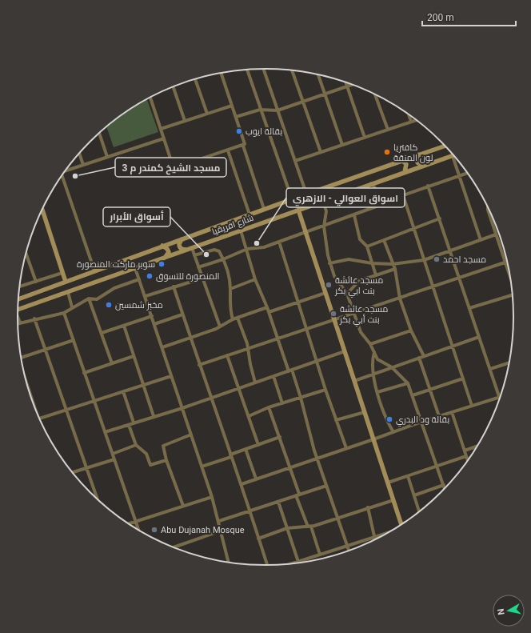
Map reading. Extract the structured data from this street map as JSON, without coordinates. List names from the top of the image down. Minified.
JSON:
{"streets":{"street":["شارع افريقيا"]},"places":["بقالة ايوب","كافتريا لون المنقة","مسجد الشيخ كمندر م 3","اسواق العوالي - الازهري","أسواق الأبرار","مسجد احمد","سوبر ماركت المنصورة","المنصورة للتسوق","مسجد عائشة بنت ابي بكر","مخبز شمسين","مسجد عائشة بنت أبي بكر","بقالة ود البدري","Abu Dujanah Mosque"],"scale_bar":"200 m","north":"left"}
